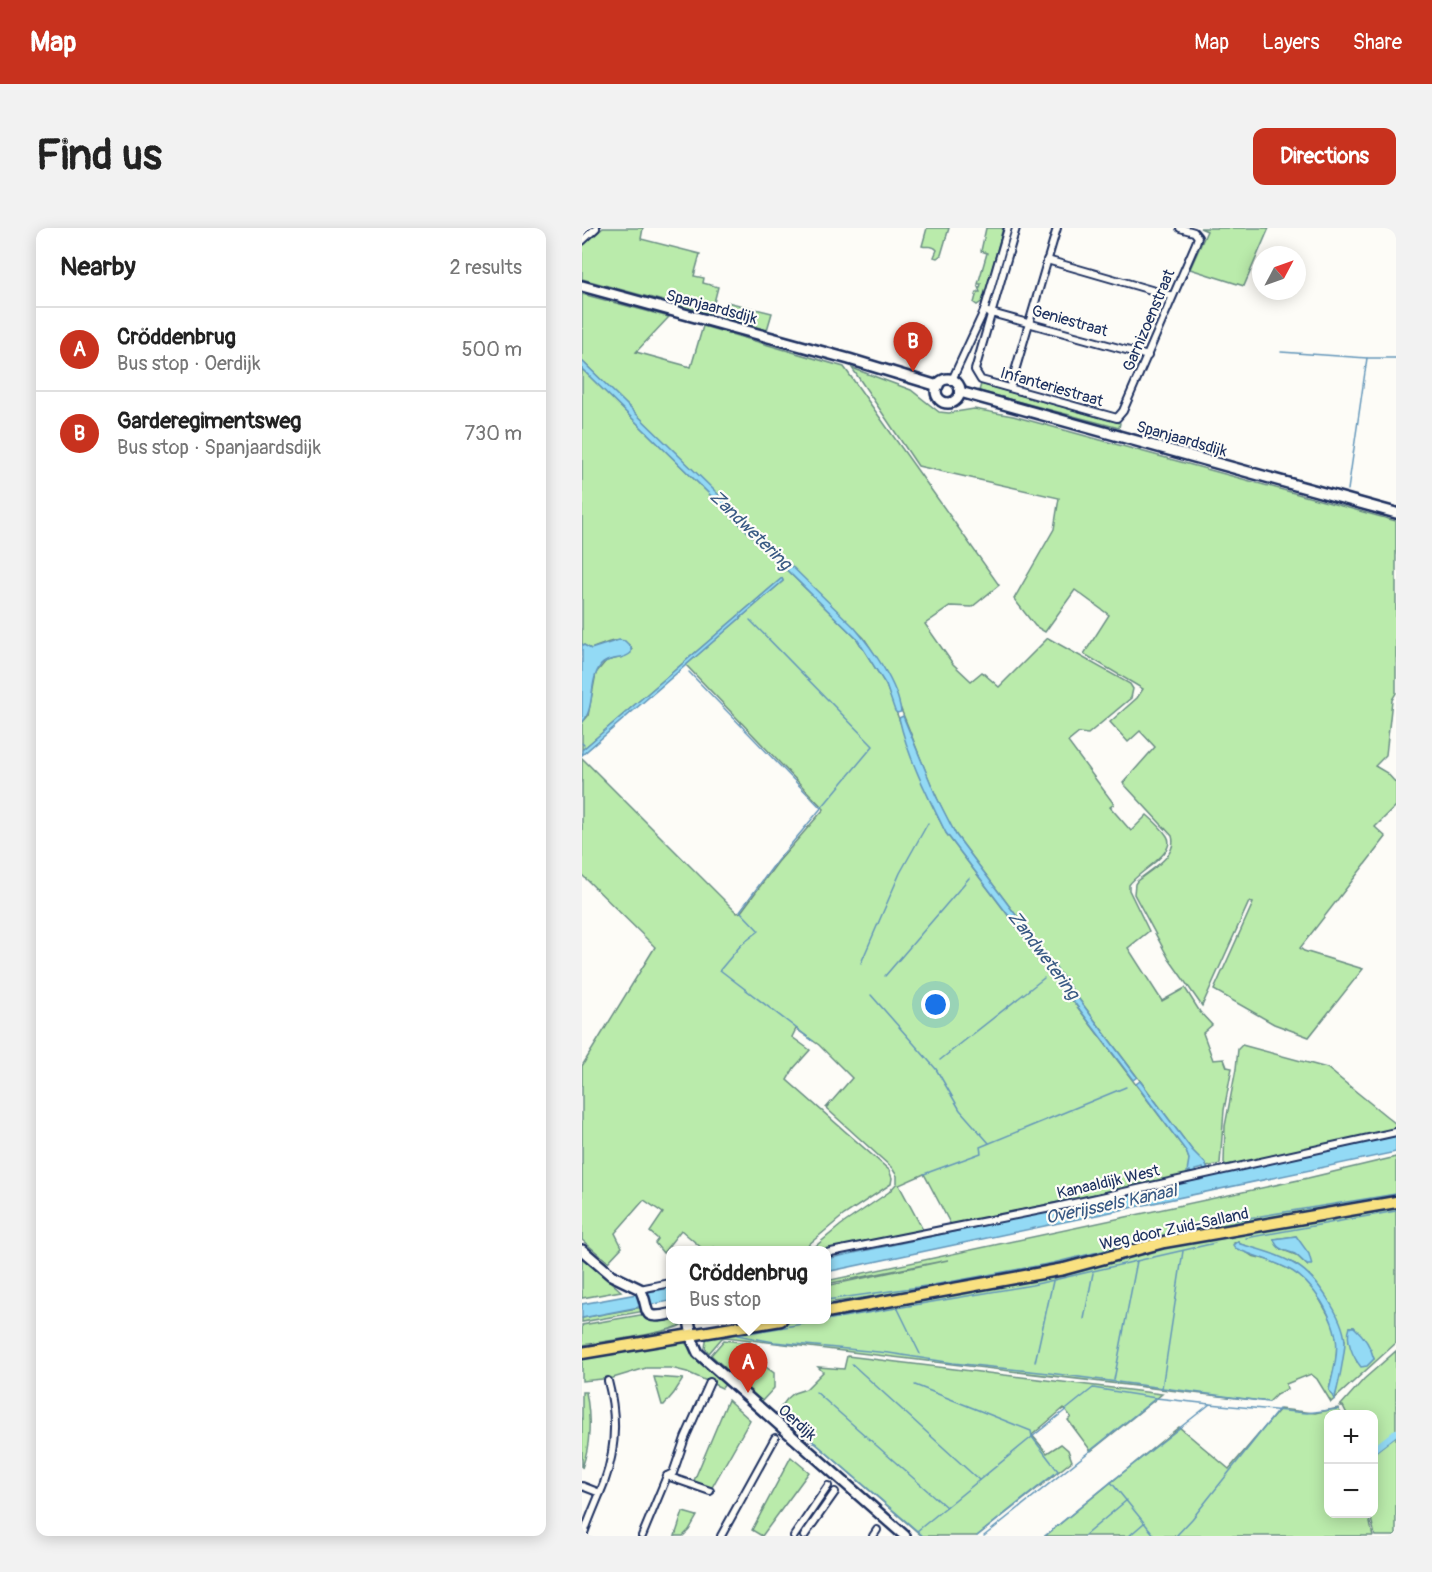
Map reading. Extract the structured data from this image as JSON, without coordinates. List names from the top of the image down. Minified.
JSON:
{"streets":{"main road":["Weg door Zuid-Salland"],"street":["Spanjaardsdijk","Geniestraat","Garnizoenstraat","Infanteriestraat","Kanaaldijk West","Oerdijk"]},"crossings":[["Geniestraat","Garnizoenstraat"],["Geniestraat","Infanteriestraat"],["Garnizoenstraat","Infanteriestraat"]],"water":["Zandwetering","Overijssels Kanaal"],"north":"top right","page":{"header":"Map","nav":["Map","Layers","Share"],"buttons":"Directions","title":"Find us","heading":["Nearby","2 results"],"list":[{"mark":"A","name":"Cröddenbrug","note":"Bus stop · Oerdijk","value":"500 m"},{"mark":"B","name":"Garderegimentsweg","note":"Bus stop · Spanjaardsdijk","value":"730 m"}],"pins":["B","A"],"popup":["Cröddenbrug","Bus stop"],"map_buttons":["+","−"]}}
